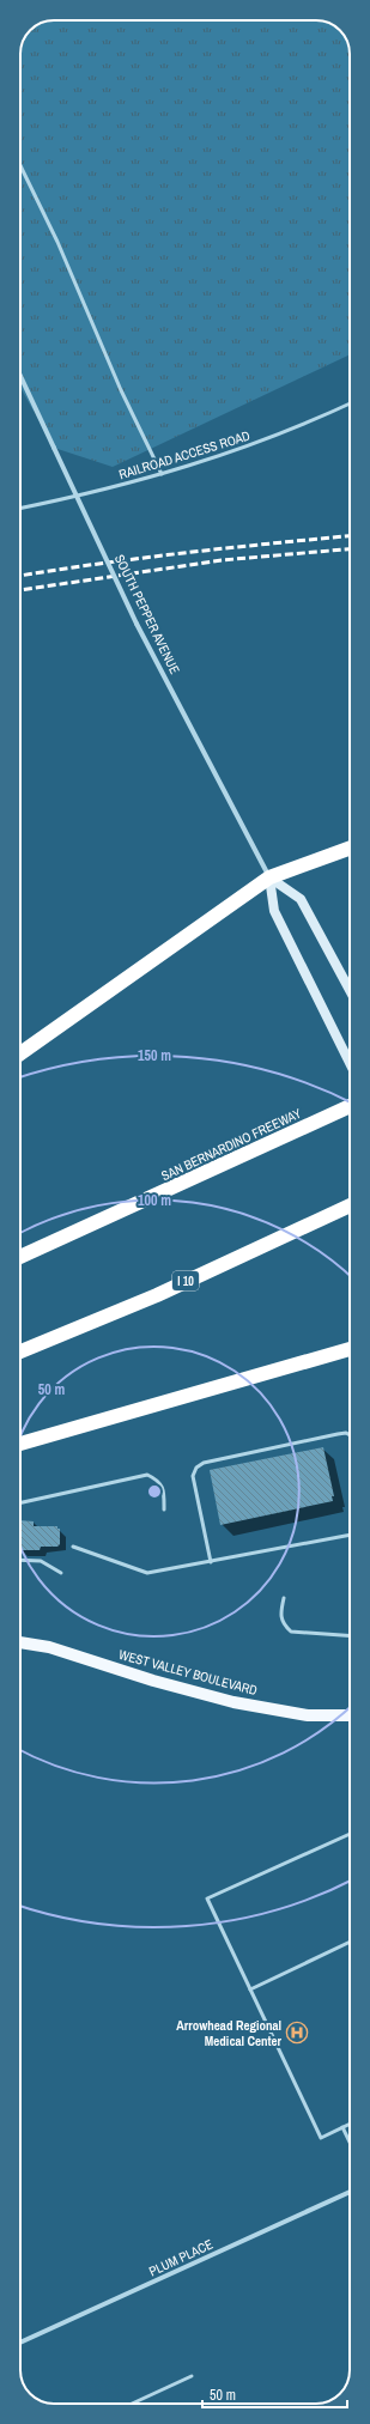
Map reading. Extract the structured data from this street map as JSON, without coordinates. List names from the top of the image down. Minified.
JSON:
{"streets":{"highway":["SAN BERNARDINO FREEWAY","I 10"],"main road":["SOUTH PEPPER AVENUE","WEST VALLEY BOULEVARD"],"street":["PLUM PLACE"],"lane":["RAILROAD ACCESS ROAD"]},"places":{"hospital":["Arrowhead Regional Medical Center"]},"scale_bar":"50 m","rings":["150 m","100 m","50 m"]}
